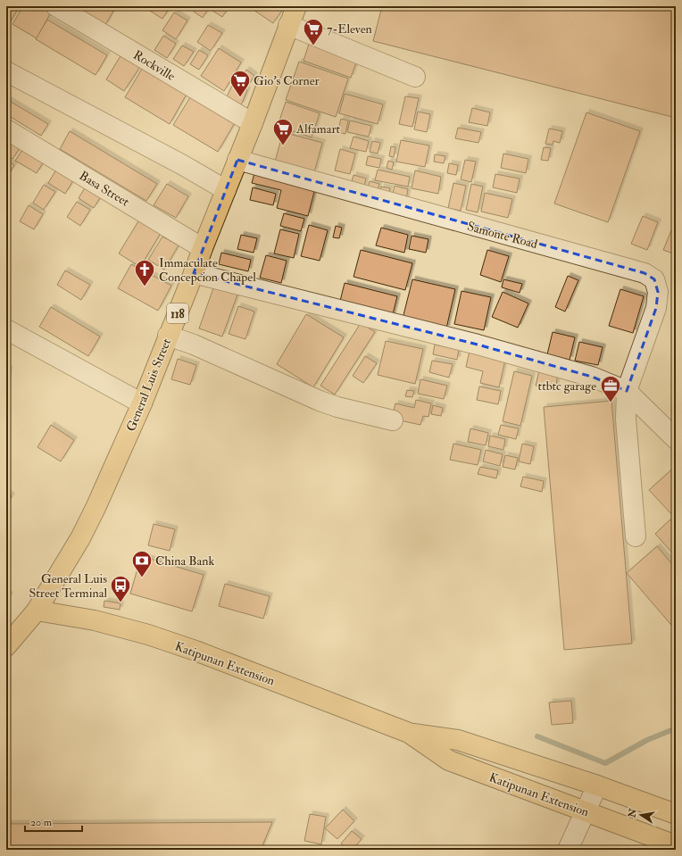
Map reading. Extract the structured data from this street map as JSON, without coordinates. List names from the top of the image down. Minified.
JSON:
{"streets":{"main road":["118","General Luis Street","Katipunan Extension"],"street":["Rockville","Basa Street","Samonte Road"]},"crossings":[["Rockville","General Luis Street"],["Basa Street","General Luis Street"],["Samonte Road","General Luis Street"],["General Luis Street","Katipunan Extension"]],"places":{"supermarket":["7-Eleven","Gio's Corner","Alfamart"],"church":["Immaculate Concepcion Chapel"],"office":["ttbtc garage"],"bank":["China Bank"],"bus stop":["General Luis Street Terminal"]},"scale_bar":"20 m","north":"left"}
